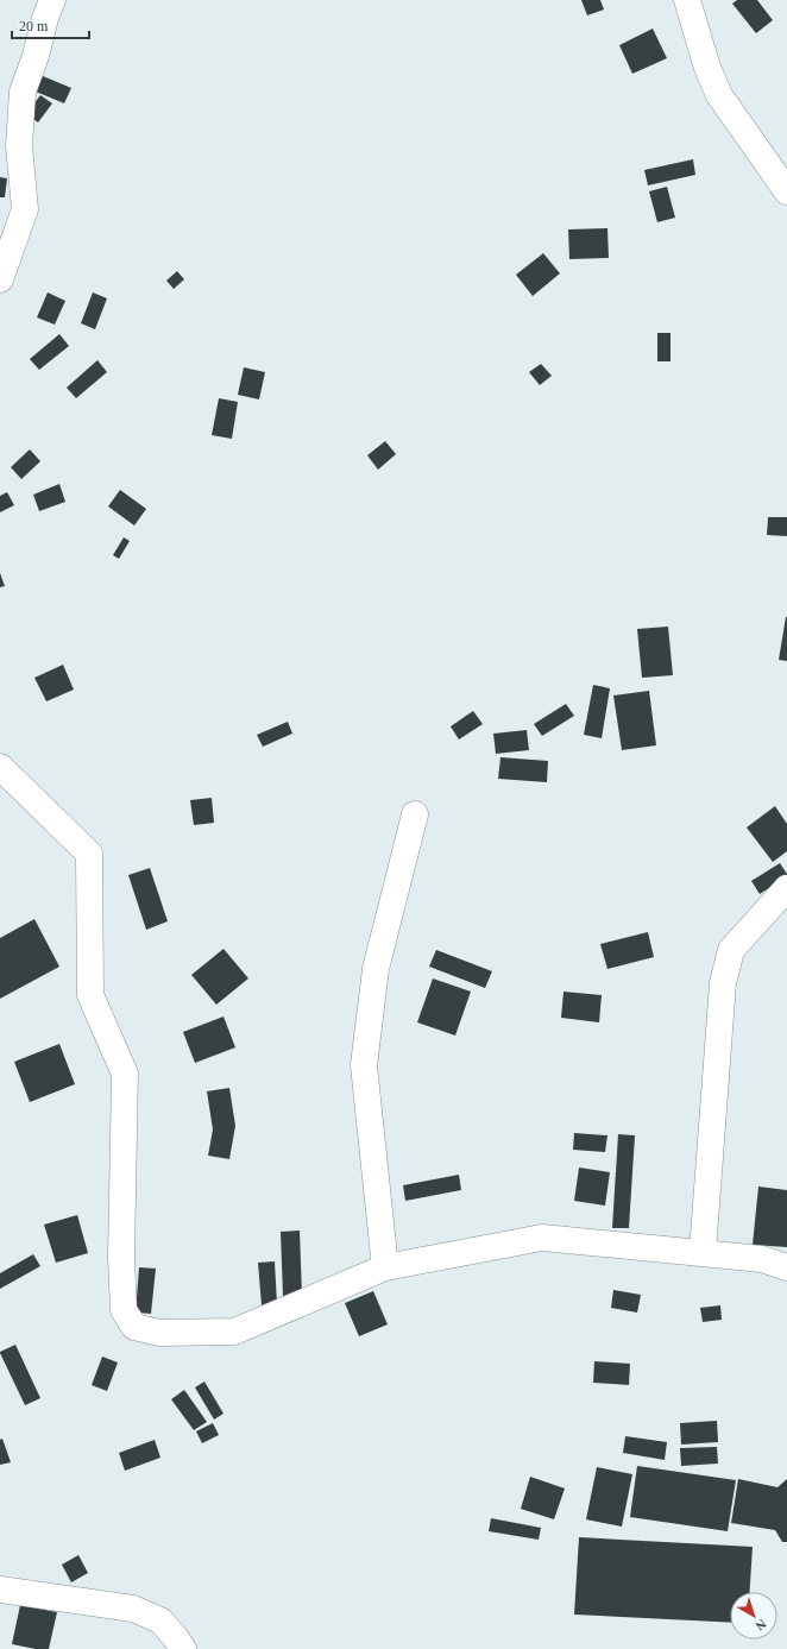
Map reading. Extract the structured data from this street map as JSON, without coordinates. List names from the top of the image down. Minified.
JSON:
{"scale_bar":"20 m","north":"bottom right"}
